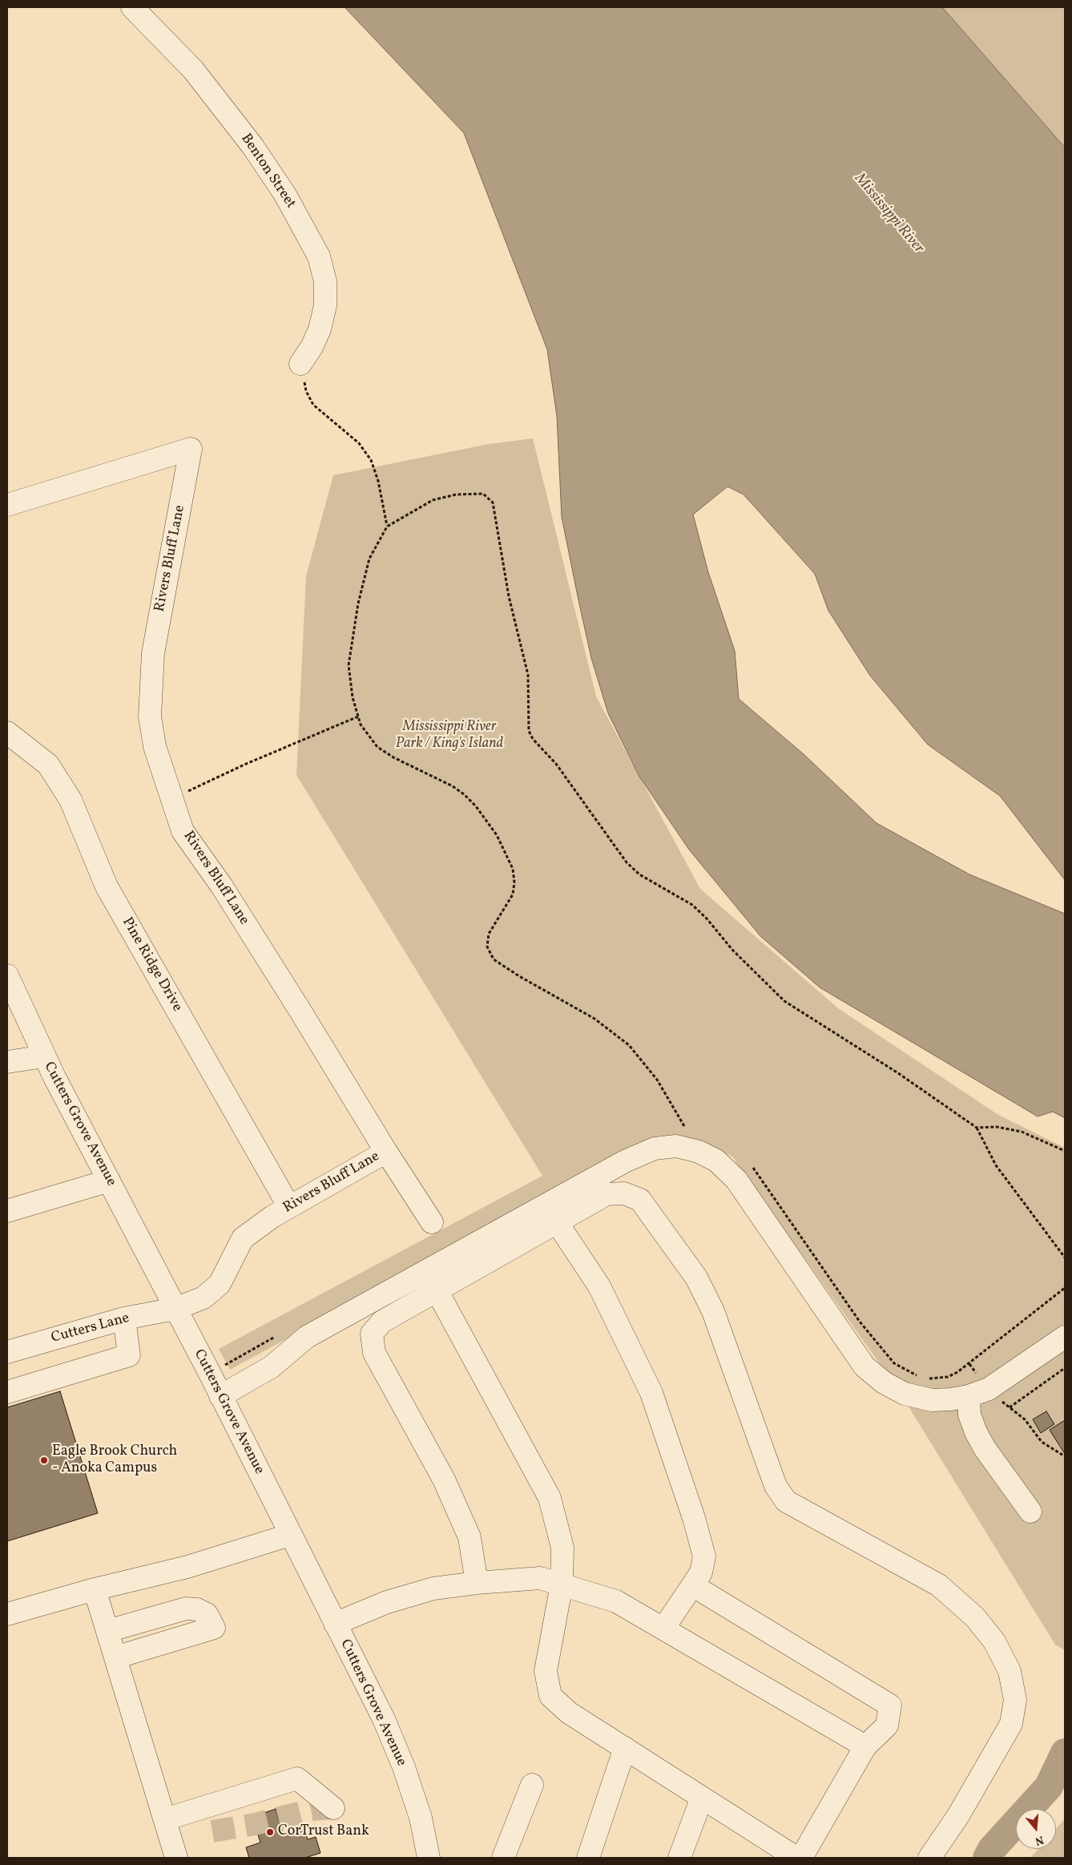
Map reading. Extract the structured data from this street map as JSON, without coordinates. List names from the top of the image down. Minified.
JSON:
{"streets":{"street":["Benton Street","Rivers Bluff Lane","Pine Ridge Drive","Cutters Grove Avenue","Cutters Lane"]},"crossings":[["Rivers Bluff Lane","Pine Ridge Drive"],["Rivers Bluff Lane","Cutters Grove Avenue"],["Rivers Bluff Lane","Cutters Lane"],["Cutters Grove Avenue","Cutters Lane"]],"water":["Mississippi River"],"parks":["Mississippi River Park / King's Island"],"places":["Eagle Brook Church - Anoka Campus","CorTrust Bank"],"north":"bottom"}
